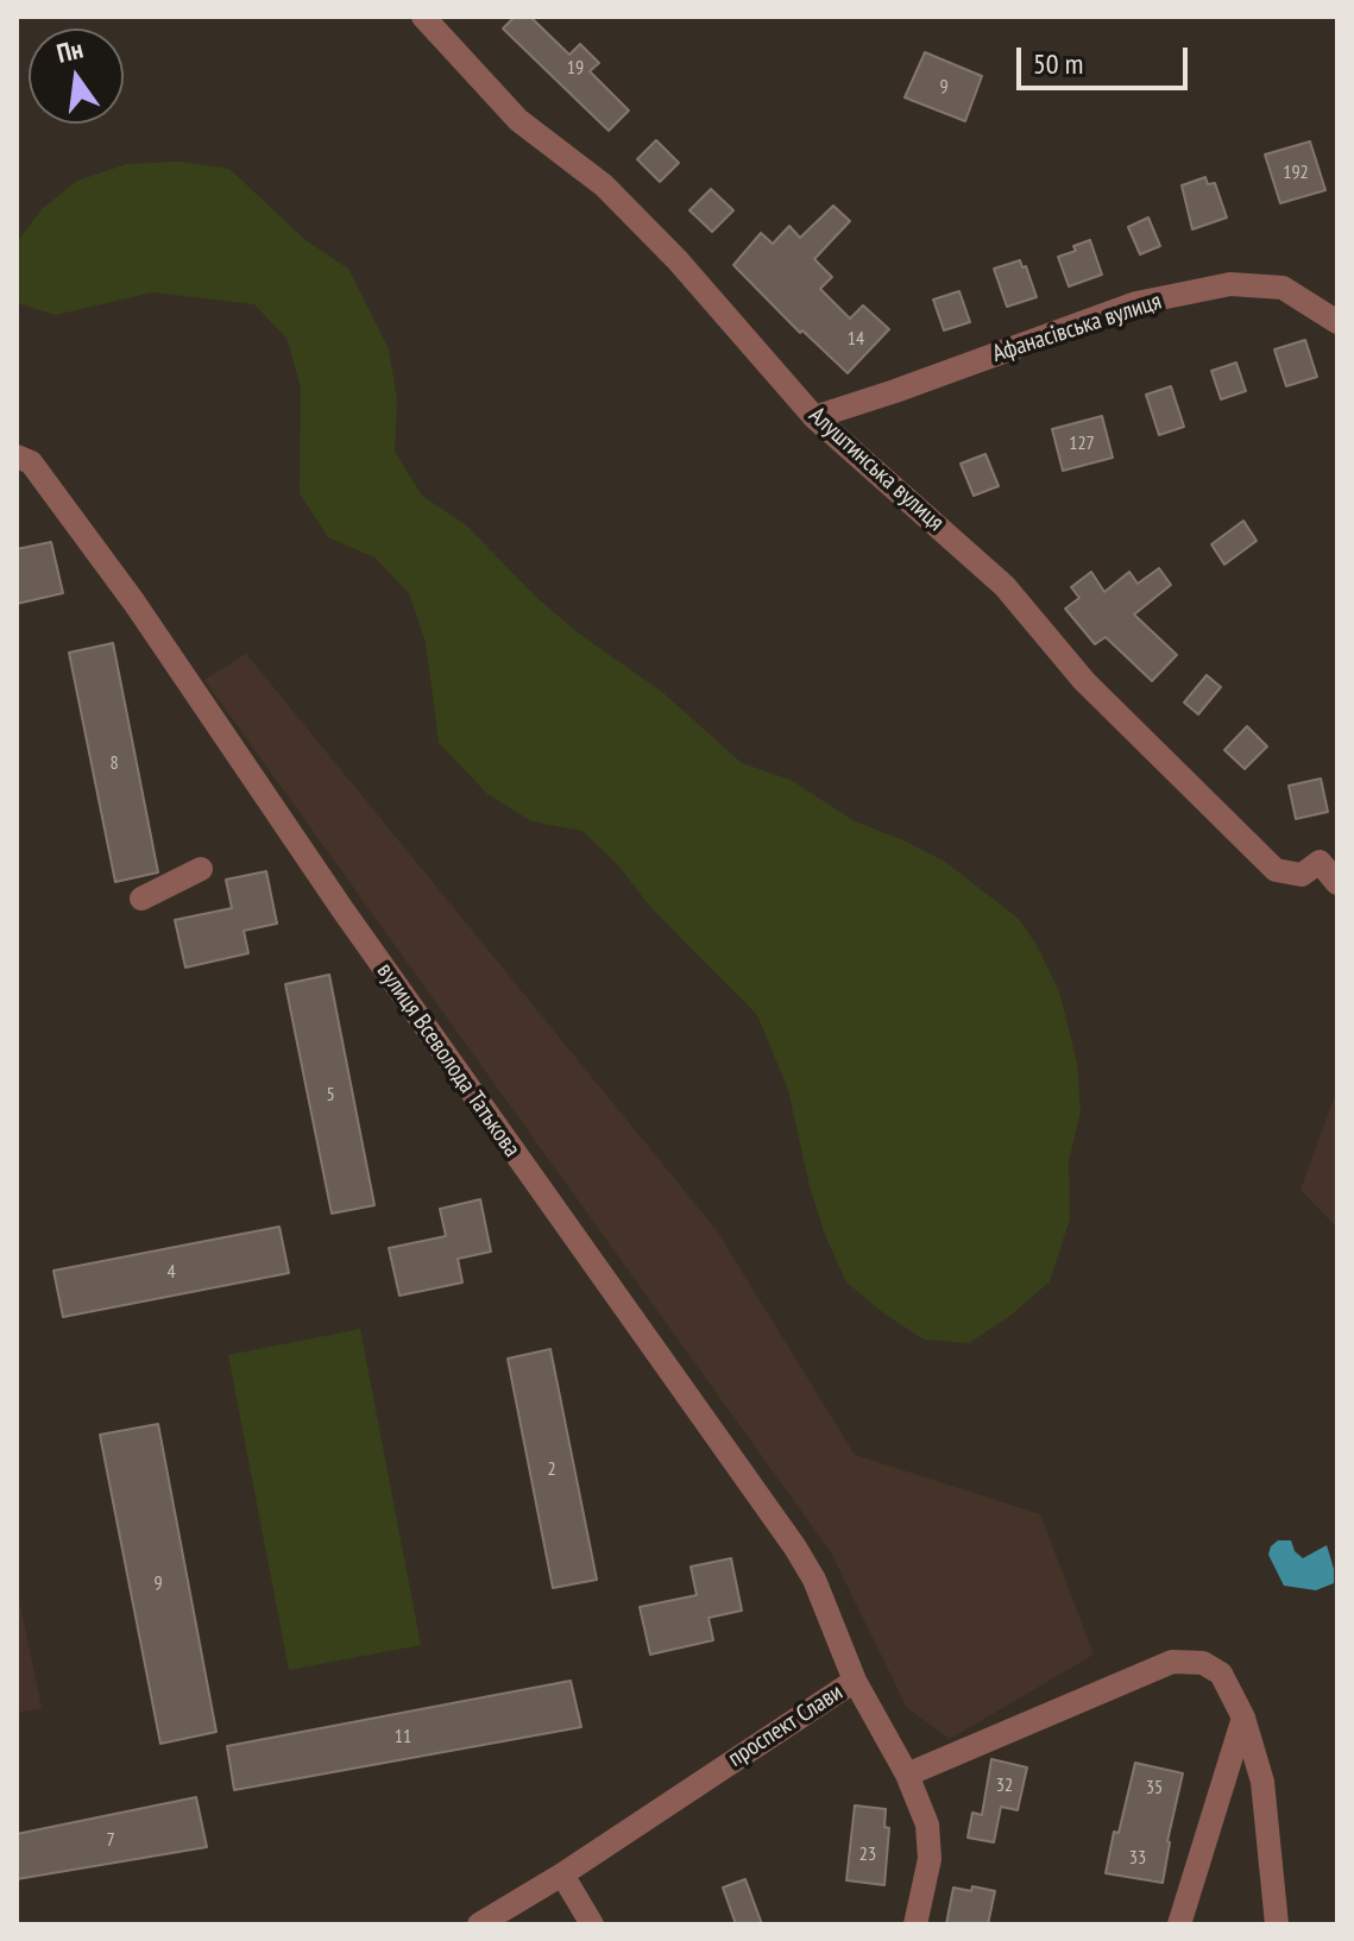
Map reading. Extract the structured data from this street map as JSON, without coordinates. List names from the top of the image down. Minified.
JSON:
{"streets":{"street":["Афанасівська вулиця","Алуштинська вулиця","вулиця Всеволода Татькова","проспект Слави"]},"crossings":[["Афанасівська вулиця","Алуштинська вулиця"],["вулиця Всеволода Татькова","проспект Слави"]],"house_numbers":["19","9","192","14","127","8","5","4","2","9","11","32","35","7","23","33"],"scale_bar":"50 m","north":"top"}
